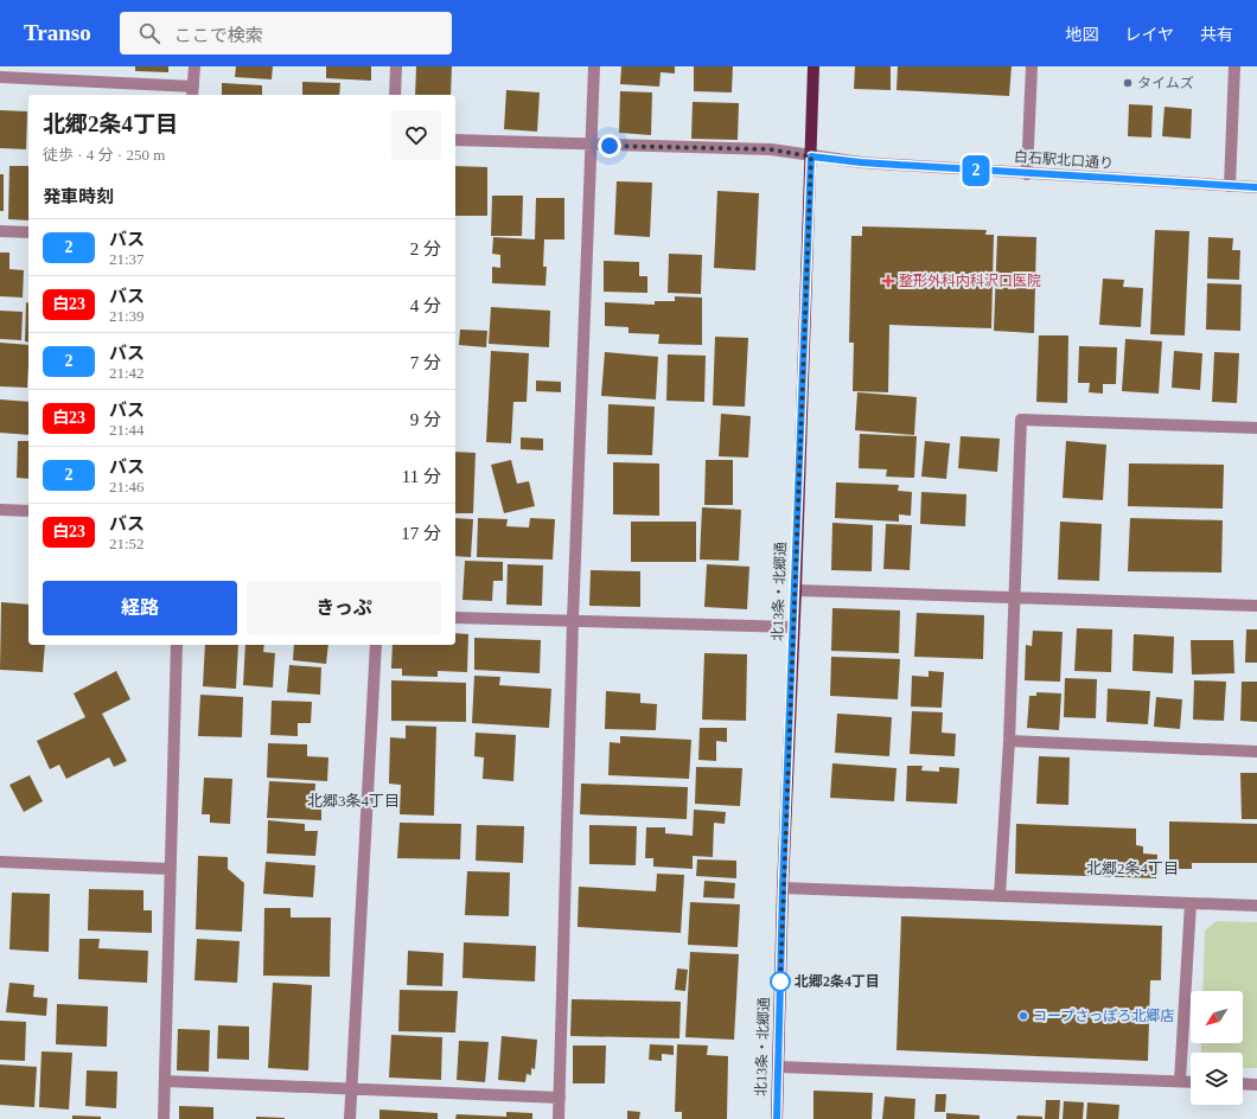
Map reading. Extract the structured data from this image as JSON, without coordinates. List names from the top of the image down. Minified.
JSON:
{"streets":{"main road":["北13条・北郷通"],"street":["白石駅北口通り"]},"crossings":[["白石駅北口通り","北13条・北郷通"]],"districts":["北郷3条4丁目","北郷2条4丁目"],"places":{"other":["タイムズ","北郷2条4丁目","コープさっぽろ北郷店"],"health":["整形外科内科沢口医院"]},"lines":["bus line 2"],"north":"bottom left","page":{"header":"Transo","search":"ここで検索","nav":["地図","レイヤ","共有"],"on_map":"2","heading":[["北郷2条4丁目","徒歩 · 4 分 · 250 m"],"発車時刻"],"list":[{"mark":"2","name":"バス","note":"21:37","value":"2 分"},{"mark":"白23","name":"バス","note":"21:39","value":"4 分"},{"mark":"2","name":"バス","note":"21:42","value":"7 分"},{"mark":"白23","name":"バス","note":"21:44","value":"9 分"},{"mark":"2","name":"バス","note":"21:46","value":"11 分"},{"mark":"白23","name":"バス","note":"21:52","value":"17 分"}],"buttons":["経路","きっぷ"]}}
